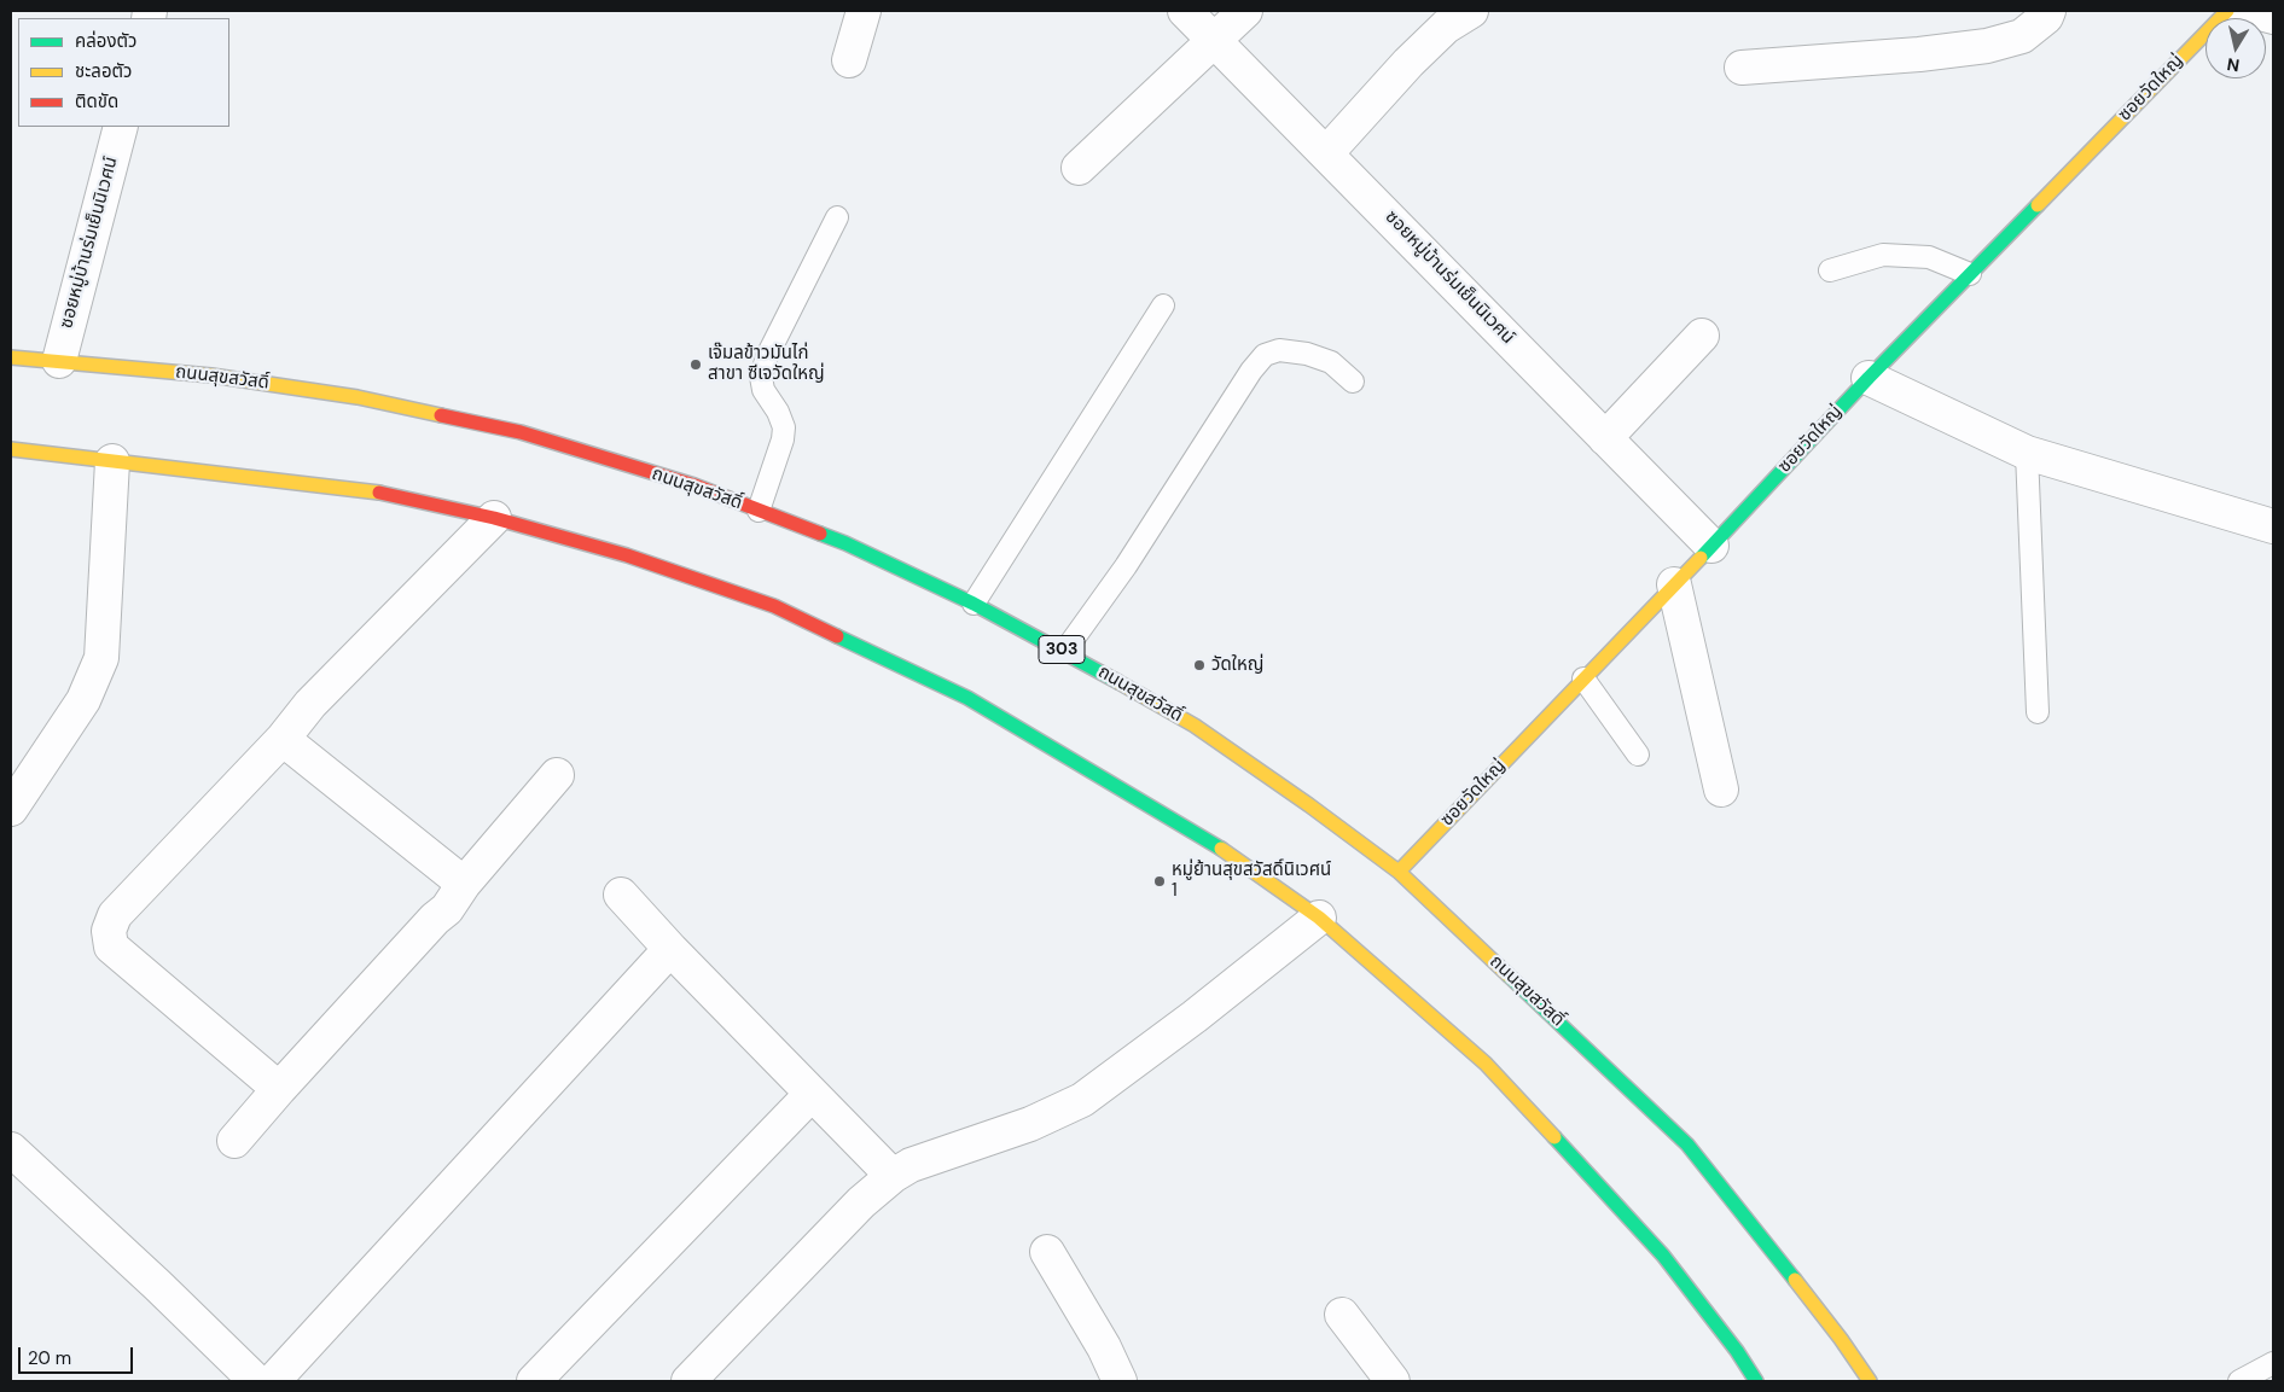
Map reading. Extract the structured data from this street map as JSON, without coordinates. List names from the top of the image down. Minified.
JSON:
{"streets":{"main road":["ซอยวัดใหญ่","ถนนสุขสวัสดิ์","303"],"street":["ซอยหมู่บ้านร่มเย็นนิเวศน์"]},"crossings":[["ซอยวัดใหญ่","ซอยหมู่บ้านร่มเย็นนิเวศน์"],["ซอยวัดใหญ่","ถนนสุขสวัสดิ์"],["ซอยหมู่บ้านร่มเย็นนิเวศน์","ถนนสุขสวัสดิ์"]],"places":["เจ๊มลข้าวมันไก่ สาขา ซีเจวัดใหญ่","วัดใหญ่","หมู่ย้านสุขสวัสดิ์นิเวศน์ 1"],"legend":["คล่องตัว","ชะลอตัว","ติดขัด"],"scale_bar":"20 m","north":"bottom"}
